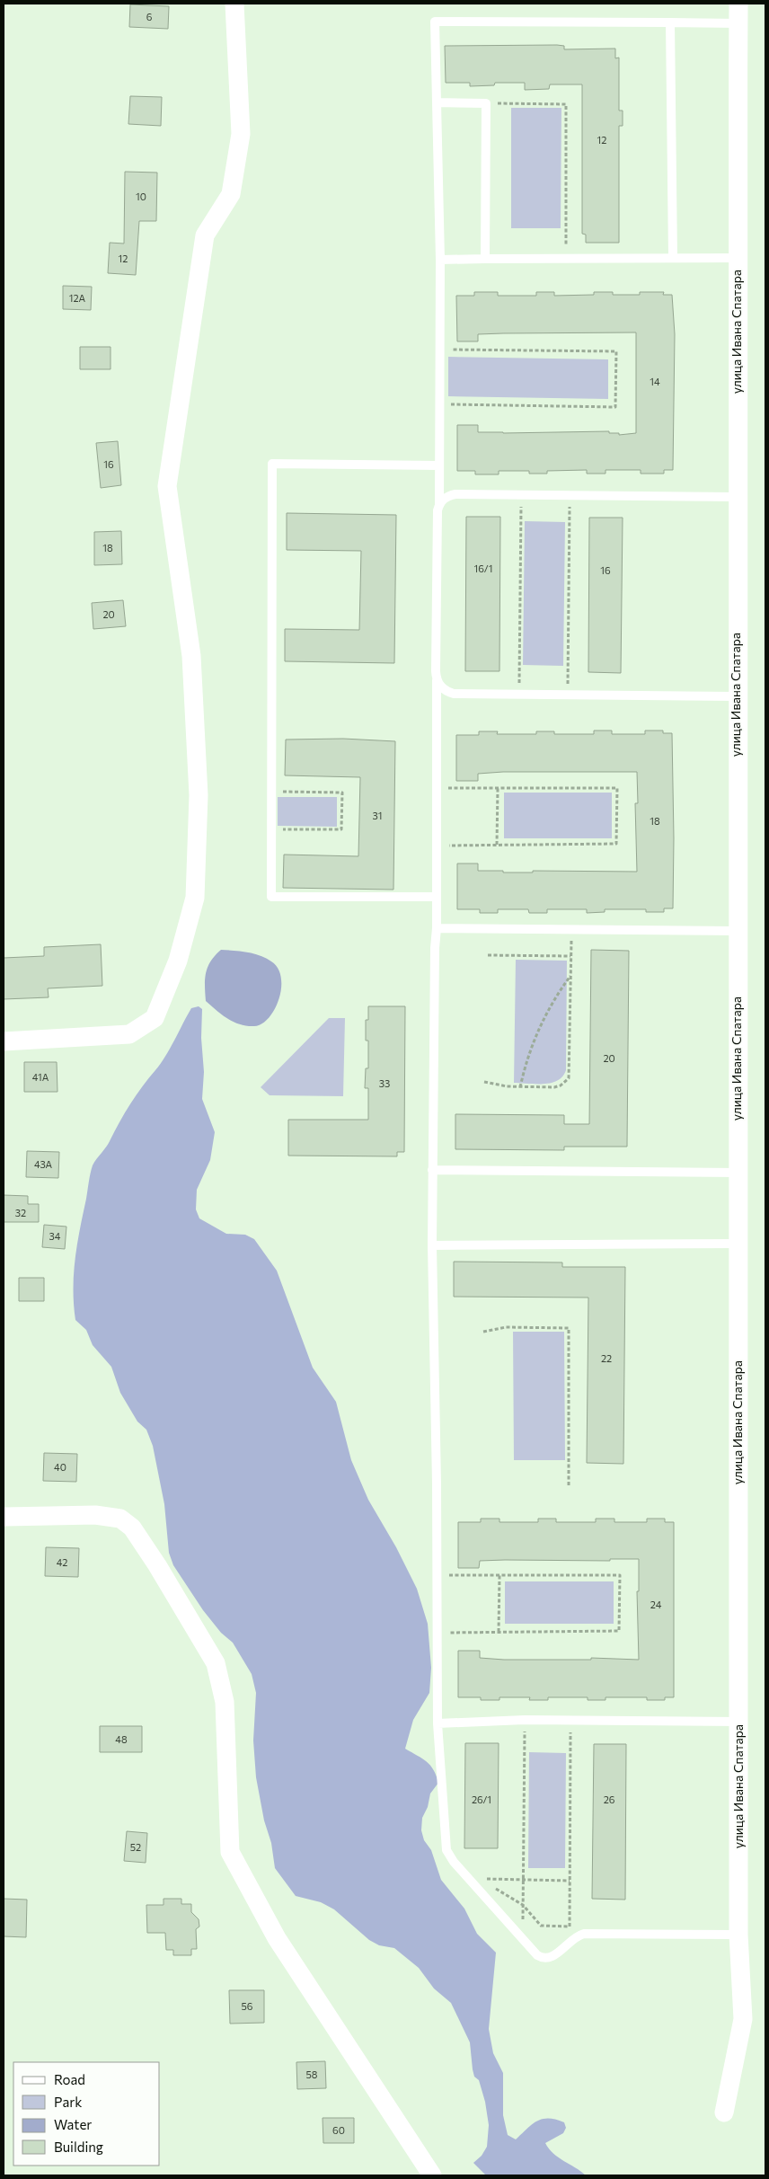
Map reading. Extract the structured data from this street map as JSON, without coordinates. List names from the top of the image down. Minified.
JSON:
{"streets":{"street":["улица Ивана Спатара"]},"house_numbers":["6","12","10","12","12А","14","16","18","16/1","16","20","31","18","20","41А","33","43А","32","34","22","40","42","24","48","26/1","26","52","56","58","60"],"legend":["Road","Park","Water","Building"]}
